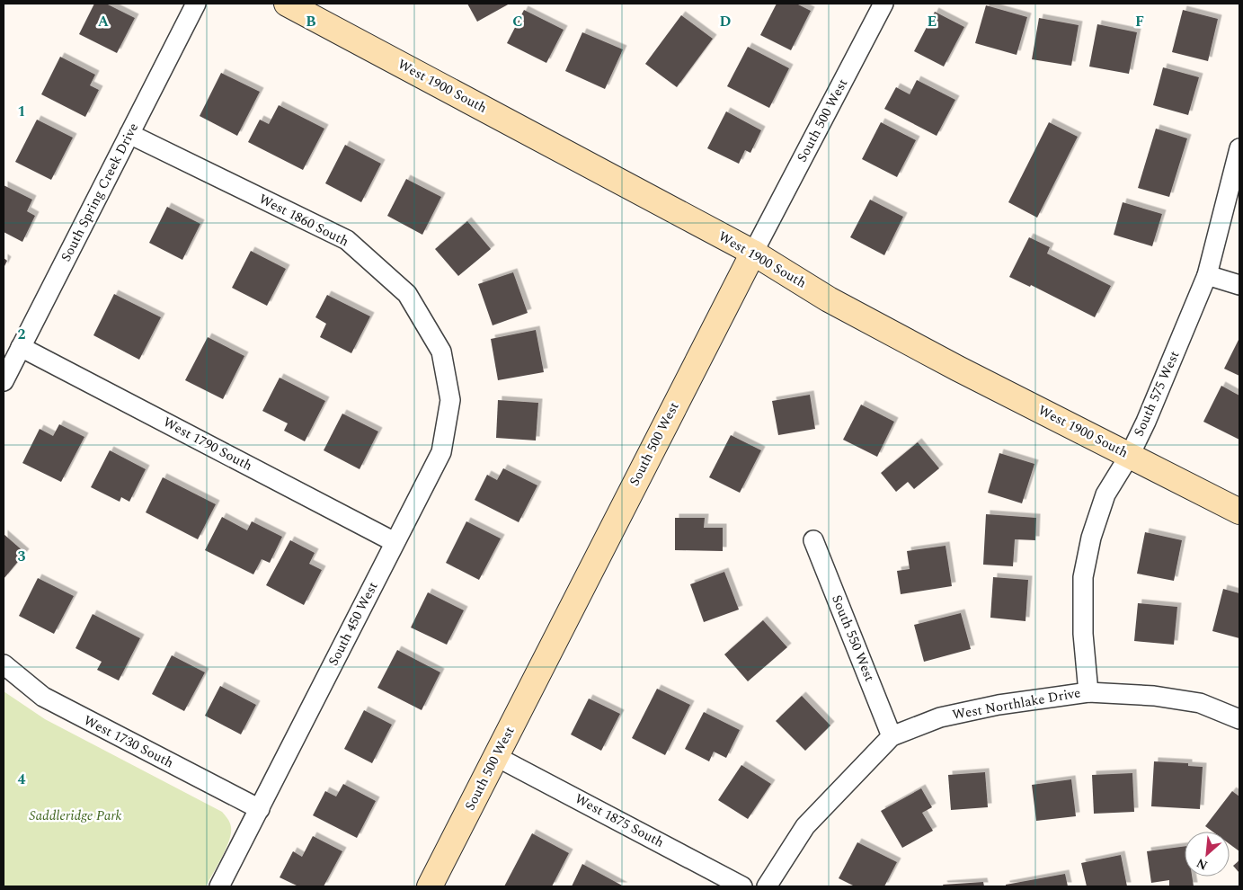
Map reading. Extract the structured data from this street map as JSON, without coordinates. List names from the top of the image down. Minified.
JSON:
{"streets":{"street":["West 1900 South","South 500 West","South Spring Creek Drive","West 1860 South","South 575 West","West 1790 South","South 450 West","South 550 West","West Northlake Drive","West 1730 South","West 1875 South"]},"crossings":[["West 1900 South","South 500 West"],["West 1900 South","South 575 West"],["South 500 West","West 1875 South"],["South Spring Creek Drive","West 1860 South"],["South Spring Creek Drive","West 1790 South"],["West 1860 South","South 450 West"],["South 575 West","West Northlake Drive"],["West 1790 South","South 450 West"],["South 450 West","West 1730 South"],["South 550 West","West Northlake Drive"]],"parks":["Saddleridge Park"],"north":"bottom left","grid":{"columns":["A","B","C","D","E","F"],"rows":["1","2","3","4"]}}
